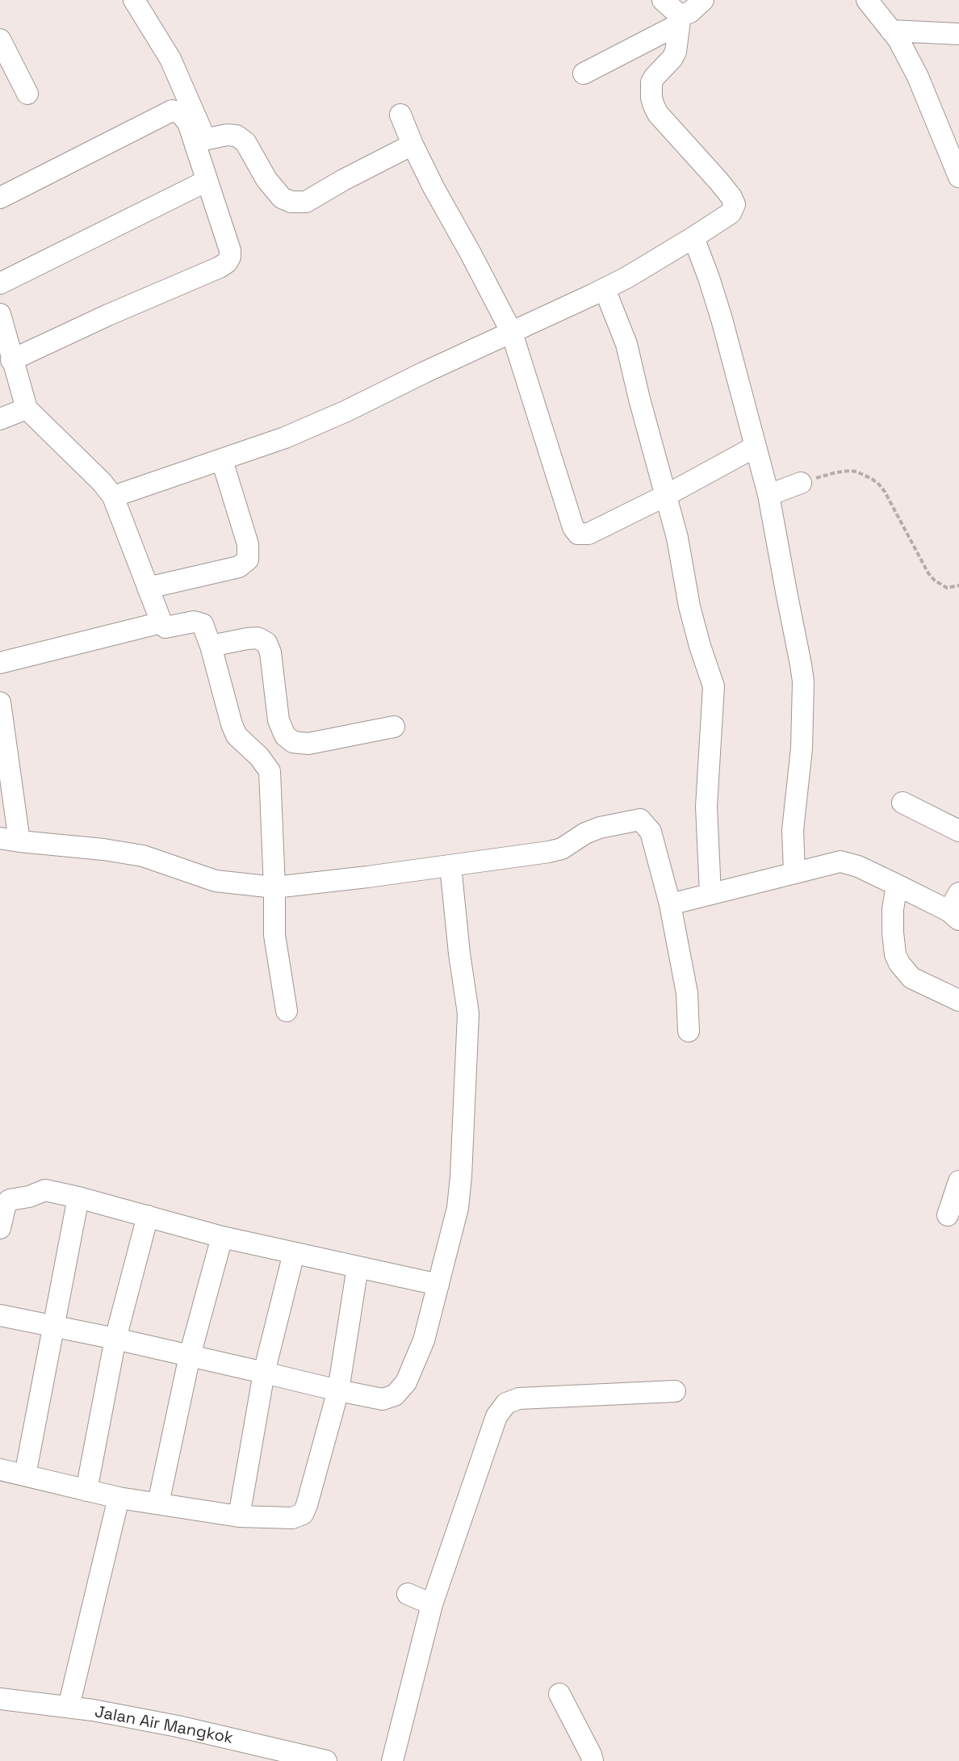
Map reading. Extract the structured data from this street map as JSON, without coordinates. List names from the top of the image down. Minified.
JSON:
{"streets":{"street":["Jalan Air Mangkok"]}}
